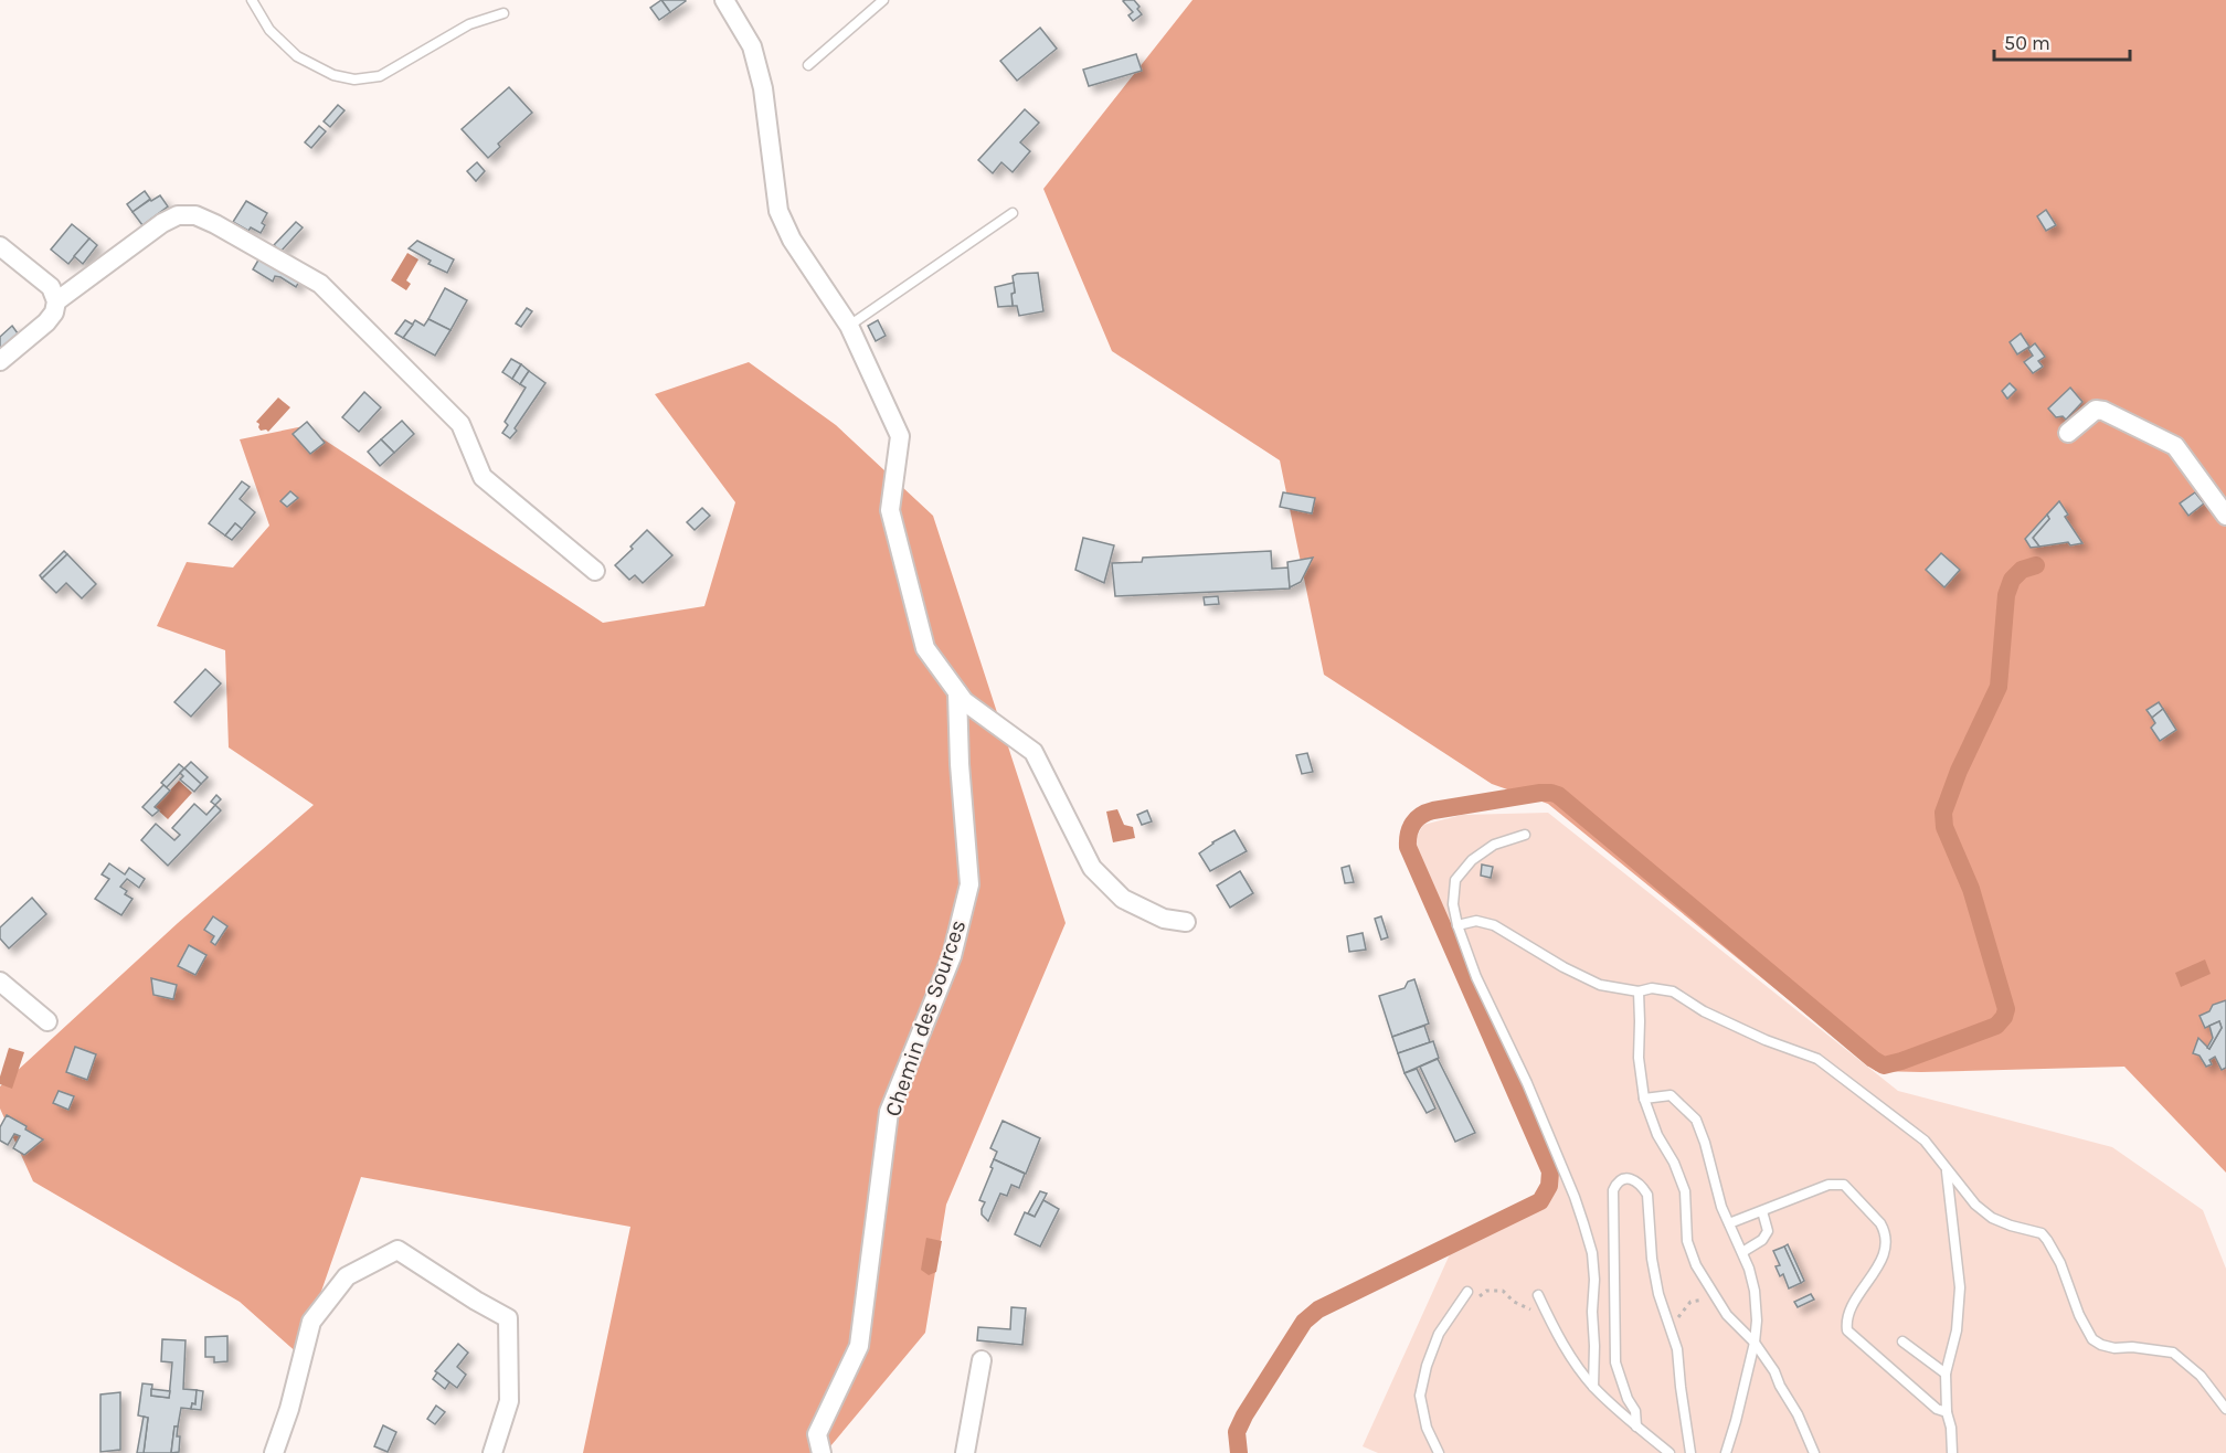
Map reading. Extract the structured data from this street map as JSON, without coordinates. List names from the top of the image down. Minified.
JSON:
{"streets":{"street":["Chemin des Sources"]},"scale_bar":"50 m"}
